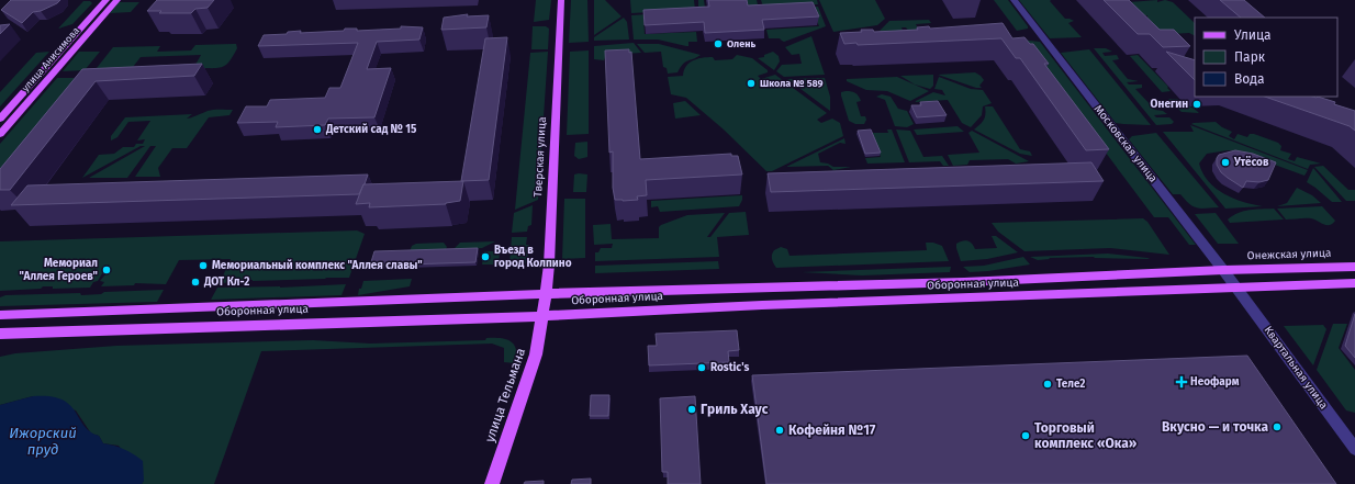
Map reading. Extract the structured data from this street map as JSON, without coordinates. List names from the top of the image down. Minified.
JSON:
{"streets":{"main road":["улица Анисимова","Тверская улица","Онежская улица","Оборонная улица","улица Тельмана"],"street":["Московская улица","Квартальная улица"]},"crossings":[["Московская улица","Онежская улица"],["Московская улица","Оборонная улица"],["Московская улица","Квартальная улица"],["Тверская улица","Оборонная улица"],["Тверская улица","улица Тельмана"],["Онежская улица","Оборонная улица"],["Оборонная улица","Квартальная улица"],["Оборонная улица","улица Тельмана"]],"water":["Ижорский пруд"],"places":{"other":["Олень","Школа № 589","Онегин","Детский сад № 15","Утёсов","Въезд в город Колпино","Мемориальный комплекс \"Аллея славы\"","Мемориал \"Аллея Героев\"","ДОТ Кл-2","Rostic's","Теле2","Гриль Хаус","Вкусно — и точка","Кофейня №17","Торговый комплекс «Ока»"],"health":["Неофарм"]},"legend":["Улица","Парк","Вода"]}
